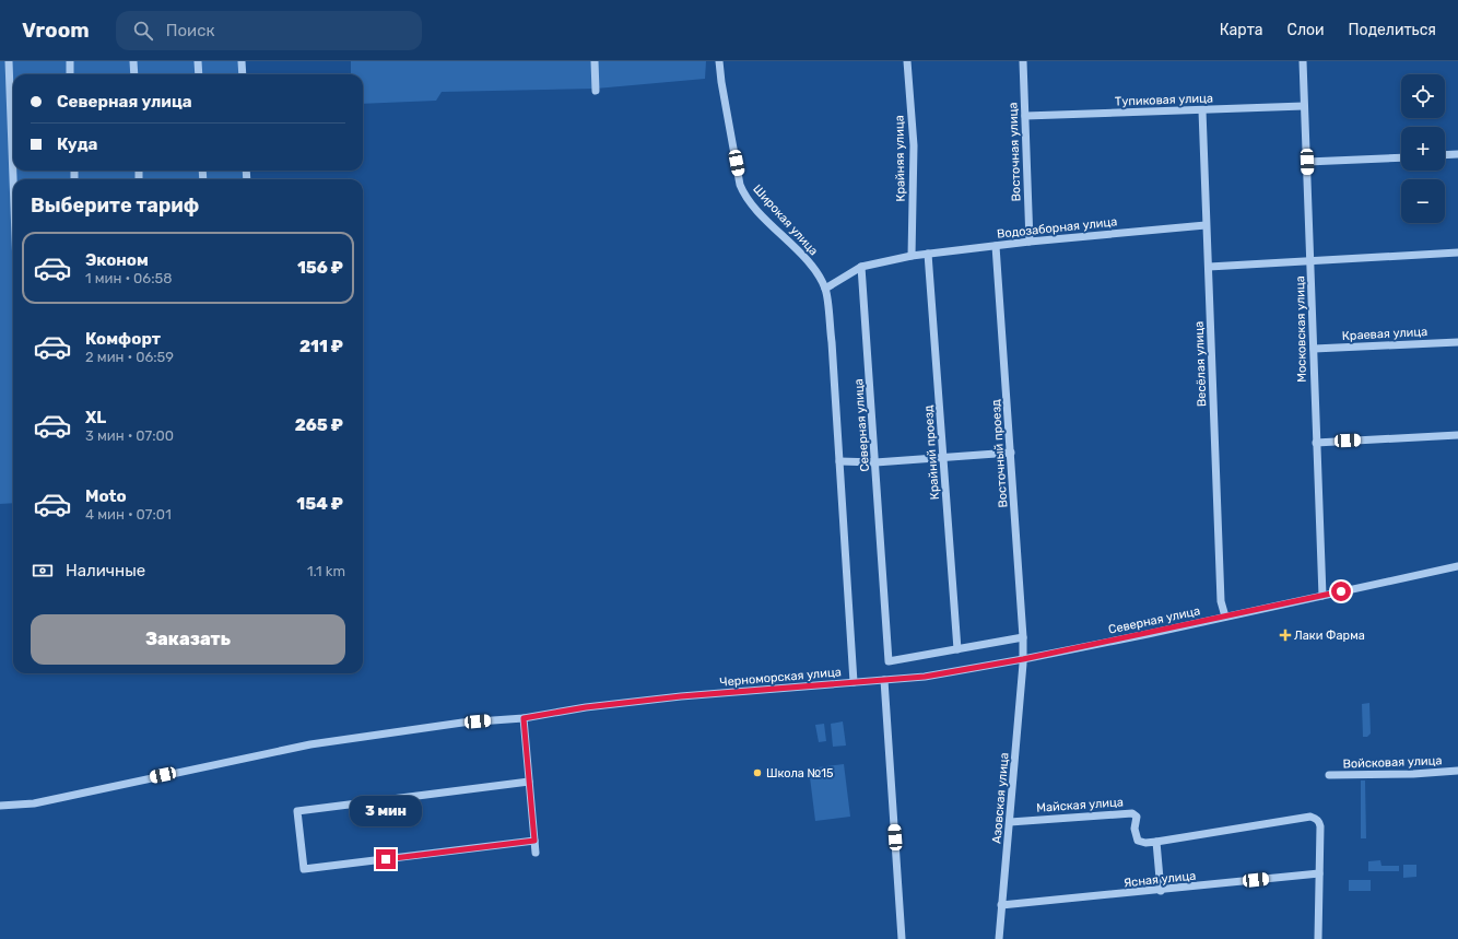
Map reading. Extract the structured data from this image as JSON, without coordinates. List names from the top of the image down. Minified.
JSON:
{"streets":{"street":["Тупиковая улица","Восточная улица","Крайняя улица","Широкая улица","Водозаборная улица","Московская улица","Краевая улица","Весёлая улица","Северная улица","Крайний проезд","Восточный проезд","Черноморская улица","Войсковая улица","Азовская улица","Майская улица","Ясная улица"]},"crossings":[["Тупиковая улица","Восточная улица"],["Тупиковая улица","Московская улица"],["Тупиковая улица","Весёлая улица"],["Восточная улица","Водозаборная улица"],["Крайняя улица","Водозаборная улица"],["Широкая улица","Водозаборная улица"],["Водозаборная улица","Весёлая улица"],["Водозаборная улица","Северная улица"],["Водозаборная улица","Крайний проезд"],["Водозаборная улица","Восточный проезд"],["Московская улица","Краевая улица"],["Московская улица","Северная улица"],["Весёлая улица","Северная улица"],["Северная улица","Крайний проезд"],["Северная улица","Восточный проезд"],["Северная улица","Черноморская улица"],["Северная улица","Азовская улица"],["Восточный проезд","Азовская улица"],["Азовская улица","Майская улица"],["Азовская улица","Ясная улица"]],"places":{"health":["Лаки Фарма"],"other":["Школа №15"]},"page":{"header":"Vroom","search":"Поиск","nav":["Карта","Слои","Поделиться"],"map_buttons":["+","−"],"banner":["Северная улица","Куда"],"heading":"Выберите тариф","list":[{"name":"Эконом","note":"1 мин · 06:58","value":"156 ₽"},{"name":"Комфорт","note":"2 мин · 06:59","value":"211 ₽"},{"name":"XL","note":"3 мин · 07:00","value":"265 ₽"},{"name":"Moto","note":"4 мин · 07:01","value":"154 ₽"}],"pay":["Наличные","1.1 km"],"buttons":"Заказать","bubble":"3 мин"}}
